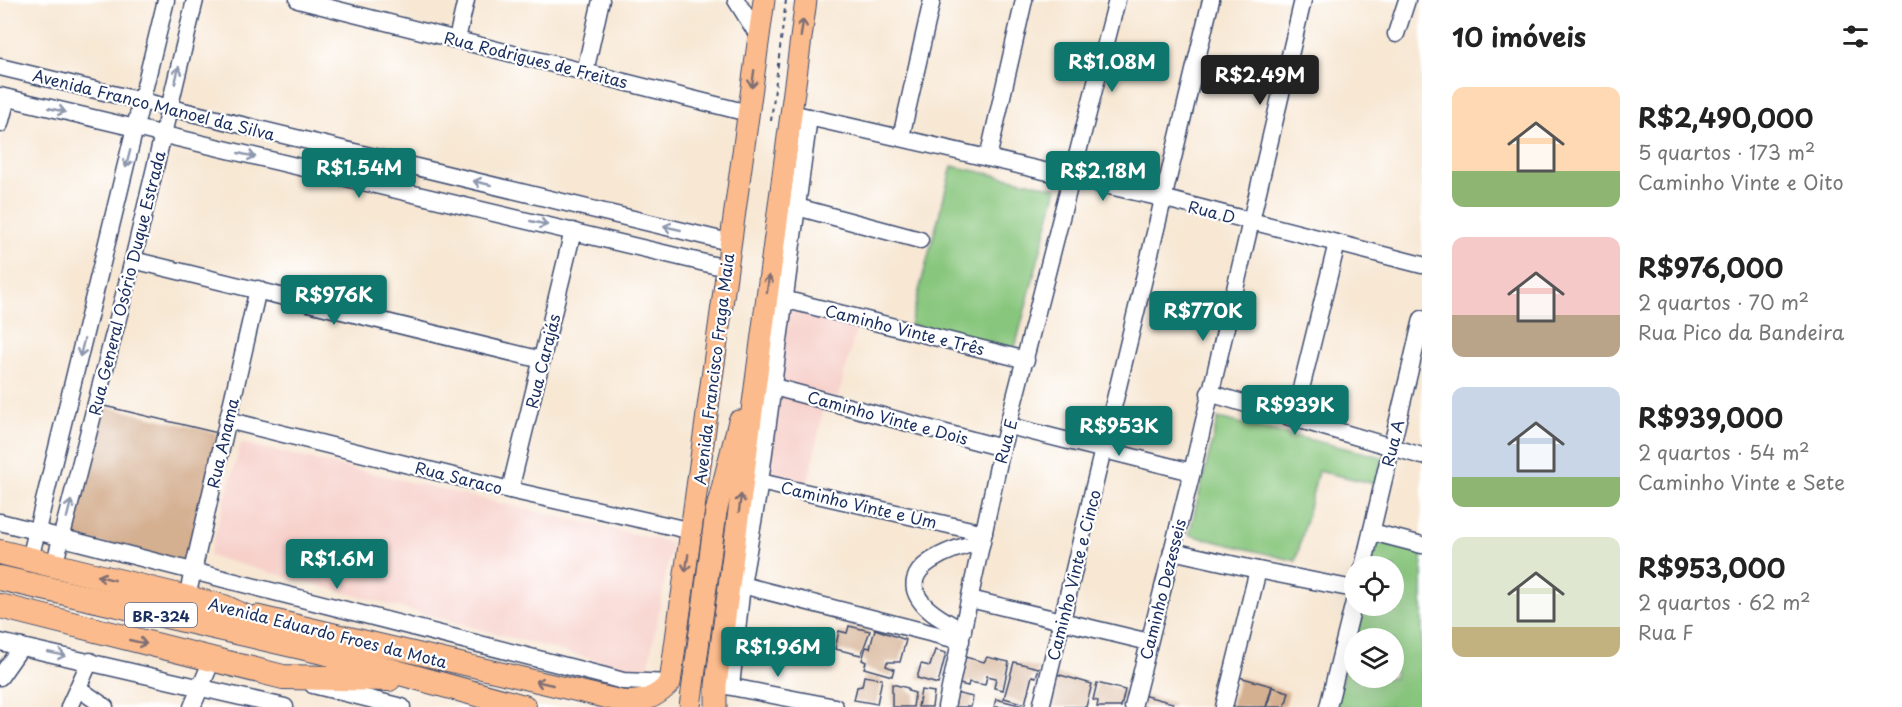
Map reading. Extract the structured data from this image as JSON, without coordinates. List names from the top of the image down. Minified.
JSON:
{"streets":{"highway":["BR-324","Avenida Eduardo Froes da Mota"],"main road":["Avenida Francisco Fraga Maia"],"street":["Rua Rodrigues de Freitas","Avenida Franco Manoel da Silva","Rua D","Rua General Osório Duque Estrada","Caminho Vinte e Três","Rua Carajás","Caminho Vinte e Dois","Rua E","Rua Anama","Rua A","Rua Saraco","Caminho Vinte e Um","Caminho Vinte e Cinco","Caminho Dezesseis"]},"crossings":[["Rua Rodrigues de Freitas","Avenida Francisco Fraga Maia"],["Avenida Franco Manoel da Silva","Rua General Osório Duque Estrada"],["Avenida Franco Manoel da Silva","Rua Carajás"],["Avenida Franco Manoel da Silva","Avenida Francisco Fraga Maia"],["Rua D","Rua E"],["Rua D","Caminho Vinte e Cinco"],["Rua D","Caminho Dezesseis"],["Rua General Osório Duque Estrada","Avenida Eduardo Froes da Mota"],["Caminho Vinte e Três","Rua E"],["Rua Carajás","Rua Saraco"],["Avenida Francisco Fraga Maia","Rua Saraco"],["Avenida Francisco Fraga Maia","Avenida Eduardo Froes da Mota"],["Caminho Vinte e Dois","Rua E"],["Rua E","Caminho Vinte e Um"],["Rua Anama","Rua Saraco"],["Rua Anama","Avenida Eduardo Froes da Mota"]],"page":{"heading":"10 imóveis","price":["R$1.08M","R$2.49M","R$1.54M","R$2.18M","R$976K","R$770K","R$939K","R$953K","R$1.6M","R$1.96M"],"list":[{"name":"R$2,490,000","note":"5 quartos · 173 m² · Caminho Vinte e Oito"},{"name":"R$976,000","note":"2 quartos · 70 m² · Rua Pico da Bandeira"},{"name":"R$939,000","note":"2 quartos · 54 m² · Caminho Vinte e Sete"},{"name":"R$953,000","note":"2 quartos · 62 m² · Rua F"}]}}
